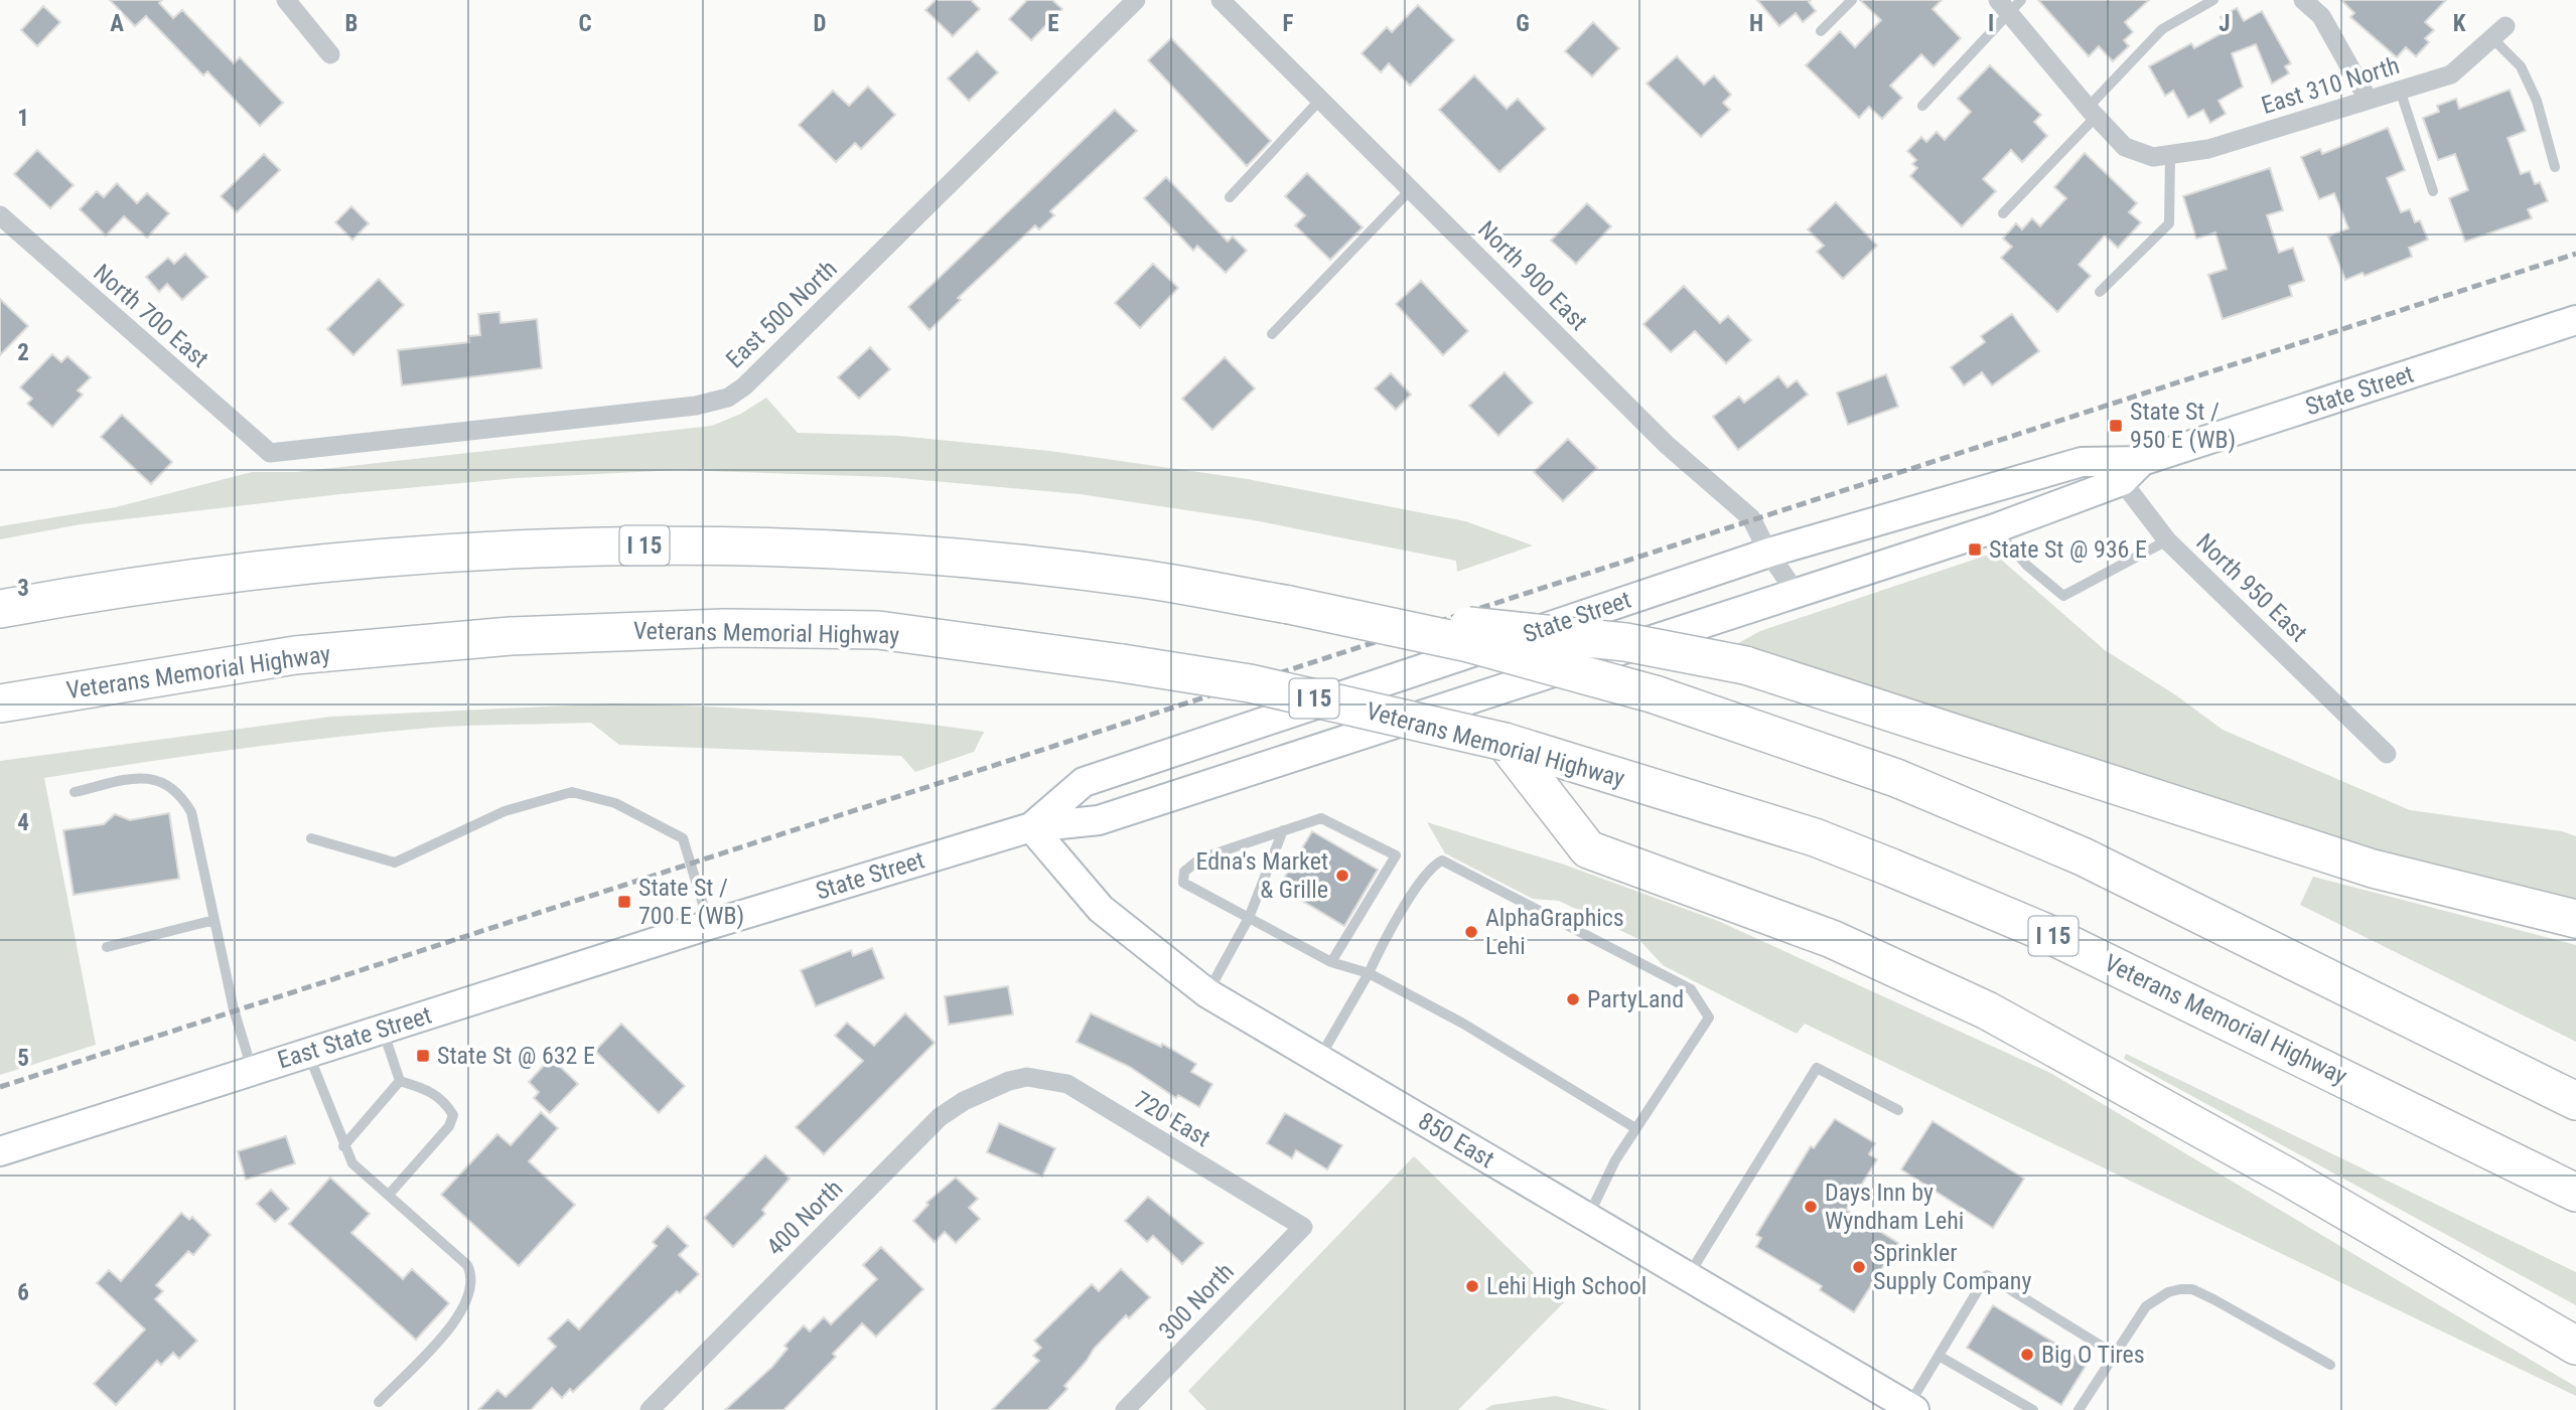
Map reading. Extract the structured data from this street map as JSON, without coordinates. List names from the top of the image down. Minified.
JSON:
{"streets":{"highway":["I 15","Veterans Memorial Highway"],"main road":["State Street","East State Street","850 East"],"street":["East 310 North","North 900 East","East 500 North","North 700 East","North 950 East","720 East","400 North","300 North"]},"crossings":[["North 900 East","State Street"],["East 500 North","North 700 East"],["State Street","North 950 East"],["State Street","East State Street"],["State Street","850 East"],["720 East","400 North"],["720 East","300 North"]],"places":{"transit":["State St / 950 E (WB)","State St @ 936 E","State St / 700 E (WB)","State St @ 632 E"],"other":["Edna's Market & Grille","AlphaGraphics Lehi","PartyLand","Days Inn by Wyndham Lehi","Sprinkler Supply Company","Lehi High School","Big O Tires"]},"grid":{"columns":["A","B","C","D","E","F","G","H","I","J","K"],"rows":["1","2","3","4","5","6"]}}
